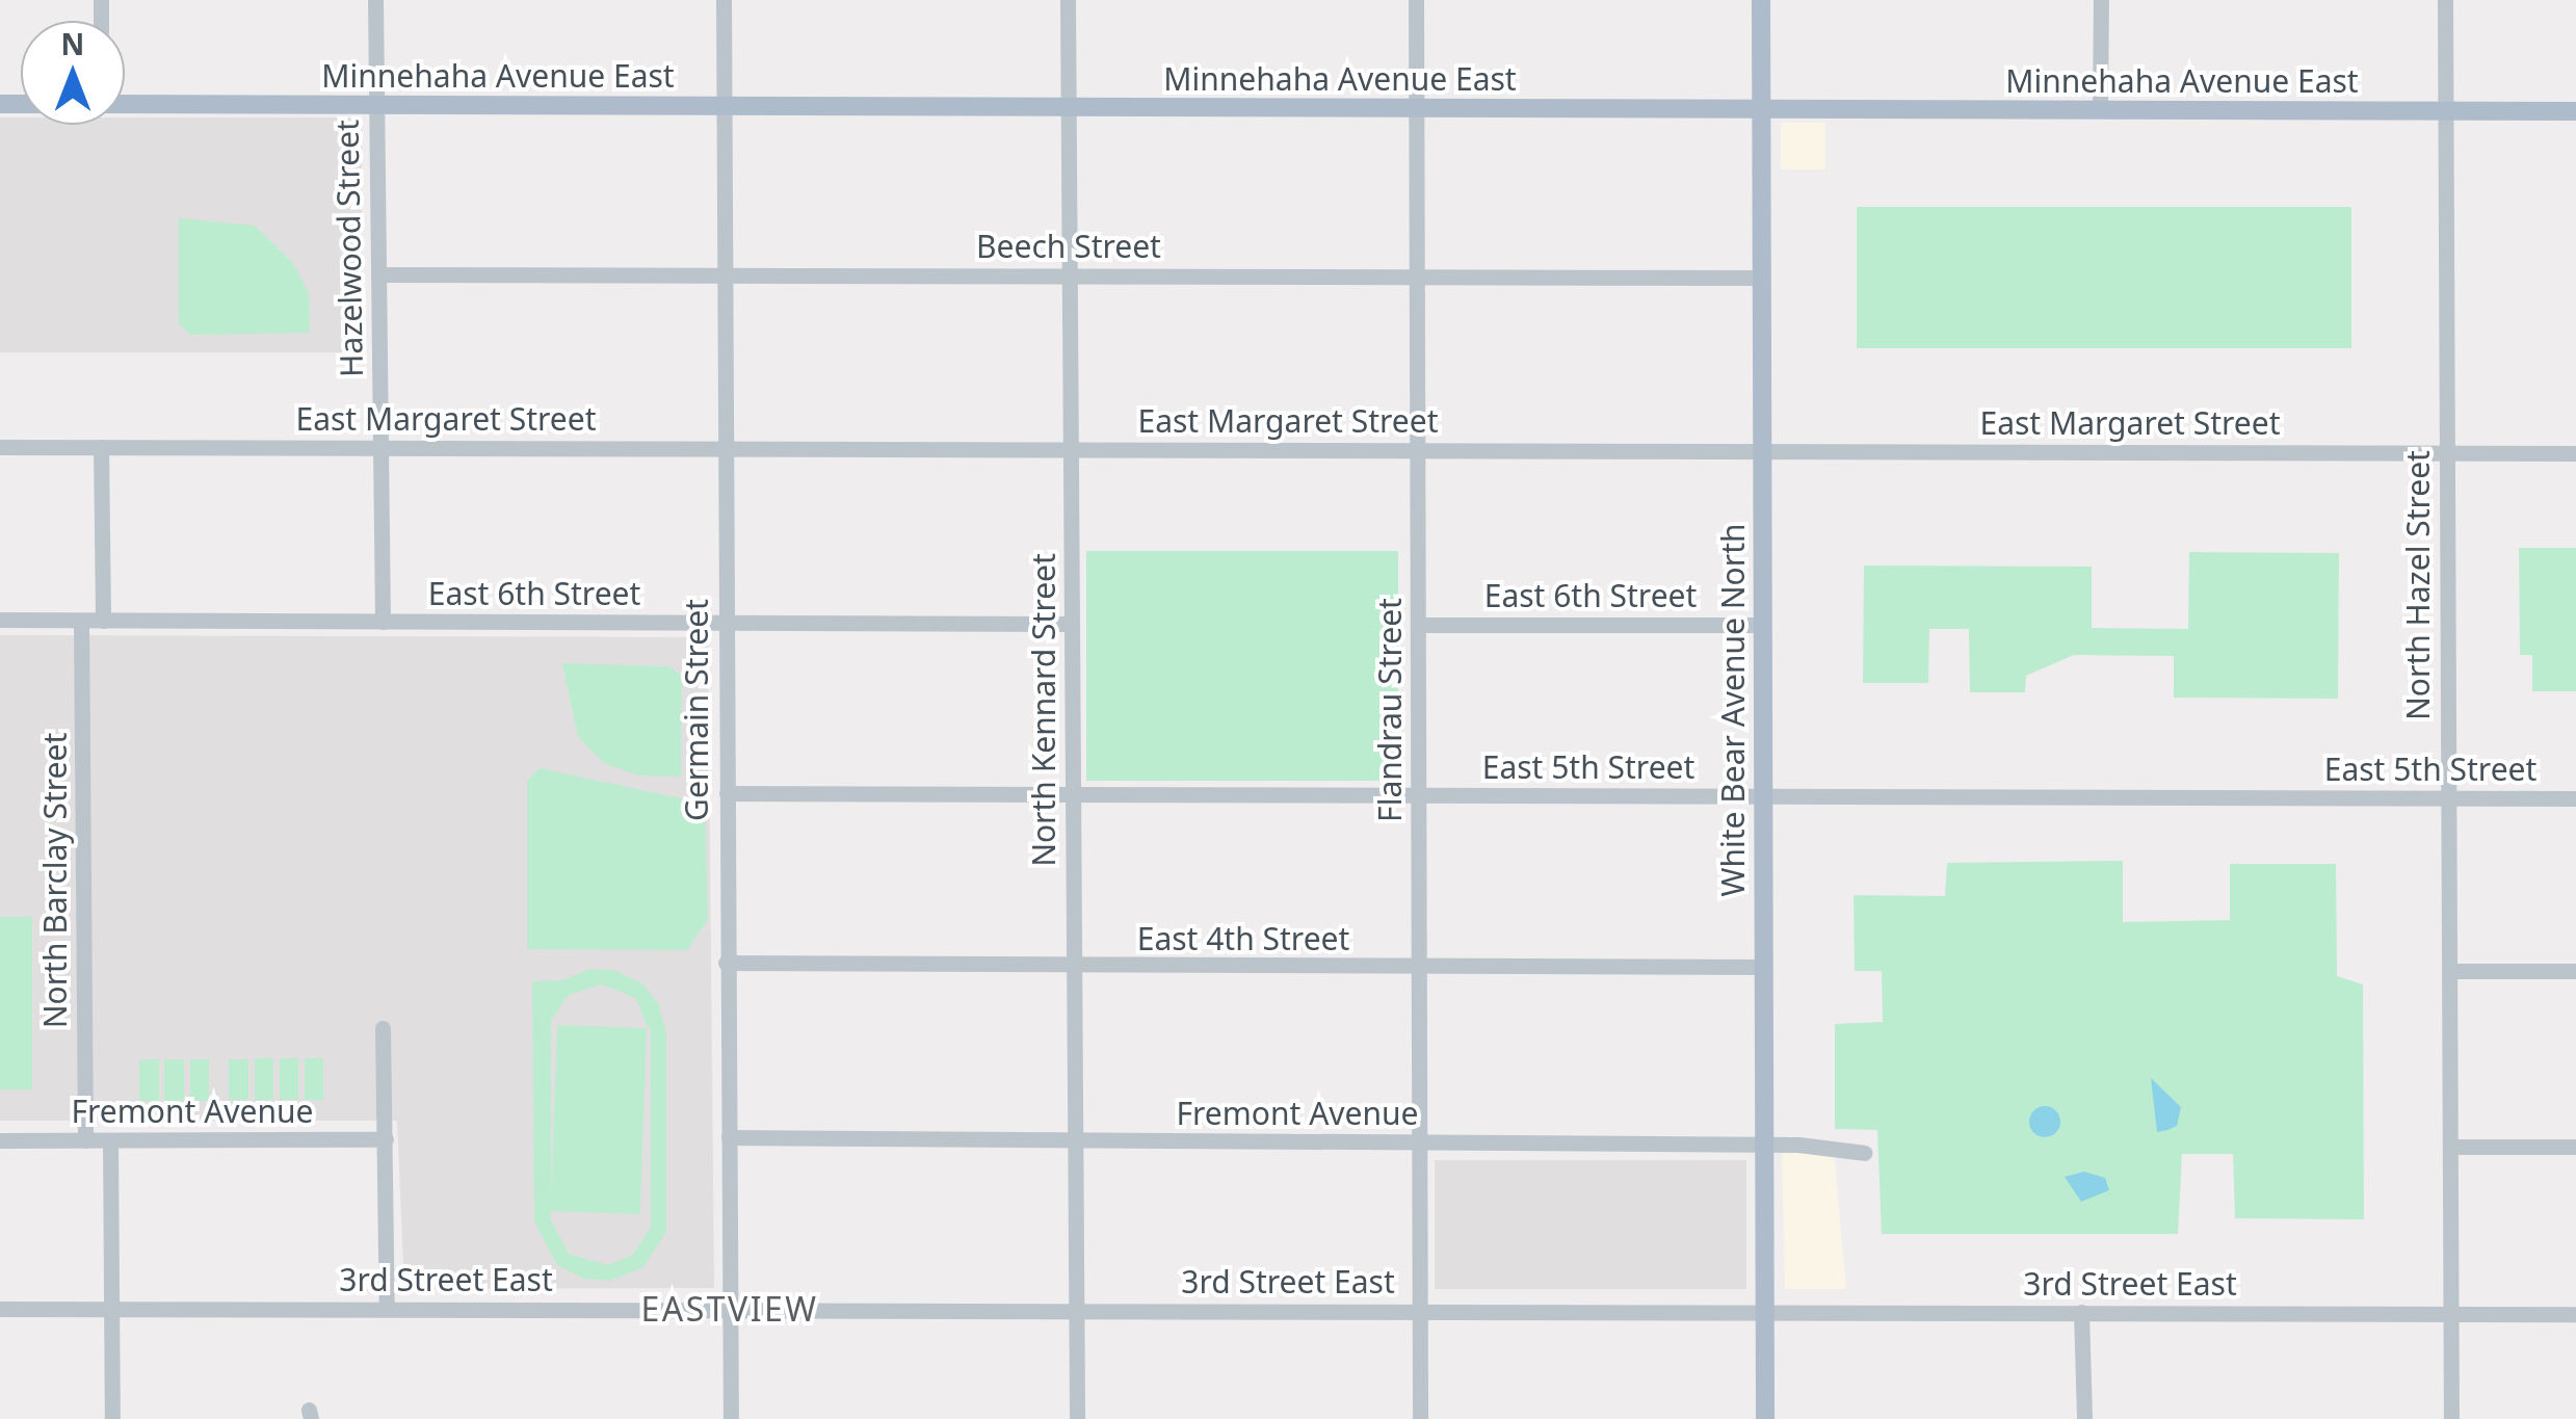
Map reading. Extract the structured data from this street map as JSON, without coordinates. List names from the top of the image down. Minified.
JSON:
{"streets":{"main road":["Minnehaha Avenue East","White Bear Avenue North"],"street":["Beech Street","Hazelwood Street","East Margaret Street","North Hazel Street","East 6th Street","Germain Street","North Kennard Street","Flandrau Street","East 5th Street","North Barclay Street","East 4th Street","Fremont Avenue","3rd Street East"]},"crossings":[["Minnehaha Avenue East","Hazelwood Street"],["Minnehaha Avenue East","North Hazel Street"],["Minnehaha Avenue East","Germain Street"],["Minnehaha Avenue East","North Kennard Street"],["Minnehaha Avenue East","Flandrau Street"],["Minnehaha Avenue East","White Bear Avenue North"],["Beech Street","Hazelwood Street"],["Beech Street","Germain Street"],["Beech Street","North Kennard Street"],["Beech Street","Flandrau Street"],["Beech Street","White Bear Avenue North"],["Hazelwood Street","East Margaret Street"],["Hazelwood Street","East 6th Street"],["East Margaret Street","North Hazel Street"],["East Margaret Street","Germain Street"],["East Margaret Street","North Kennard Street"],["East Margaret Street","Flandrau Street"],["East Margaret Street","White Bear Avenue North"],["North Hazel Street","East 5th Street"],["North Hazel Street","3rd Street East"],["East 6th Street","Germain Street"],["East 6th Street","North Kennard Street"],["East 6th Street","Flandrau Street"],["East 6th Street","White Bear Avenue North"],["East 6th Street","North Barclay Street"],["Germain Street","East 5th Street"],["Germain Street","East 4th Street"],["Germain Street","Fremont Avenue"],["Germain Street","3rd Street East"],["North Kennard Street","East 5th Street"],["North Kennard Street","East 4th Street"],["North Kennard Street","Fremont Avenue"],["North Kennard Street","3rd Street East"],["Flandrau Street","East 5th Street"],["Flandrau Street","East 4th Street"],["Flandrau Street","Fremont Avenue"],["Flandrau Street","3rd Street East"],["White Bear Avenue North","East 5th Street"],["White Bear Avenue North","East 4th Street"],["White Bear Avenue North","Fremont Avenue"],["White Bear Avenue North","3rd Street East"],["North Barclay Street","Fremont Avenue"]],"districts":["EASTVIEW"],"north":"top"}
